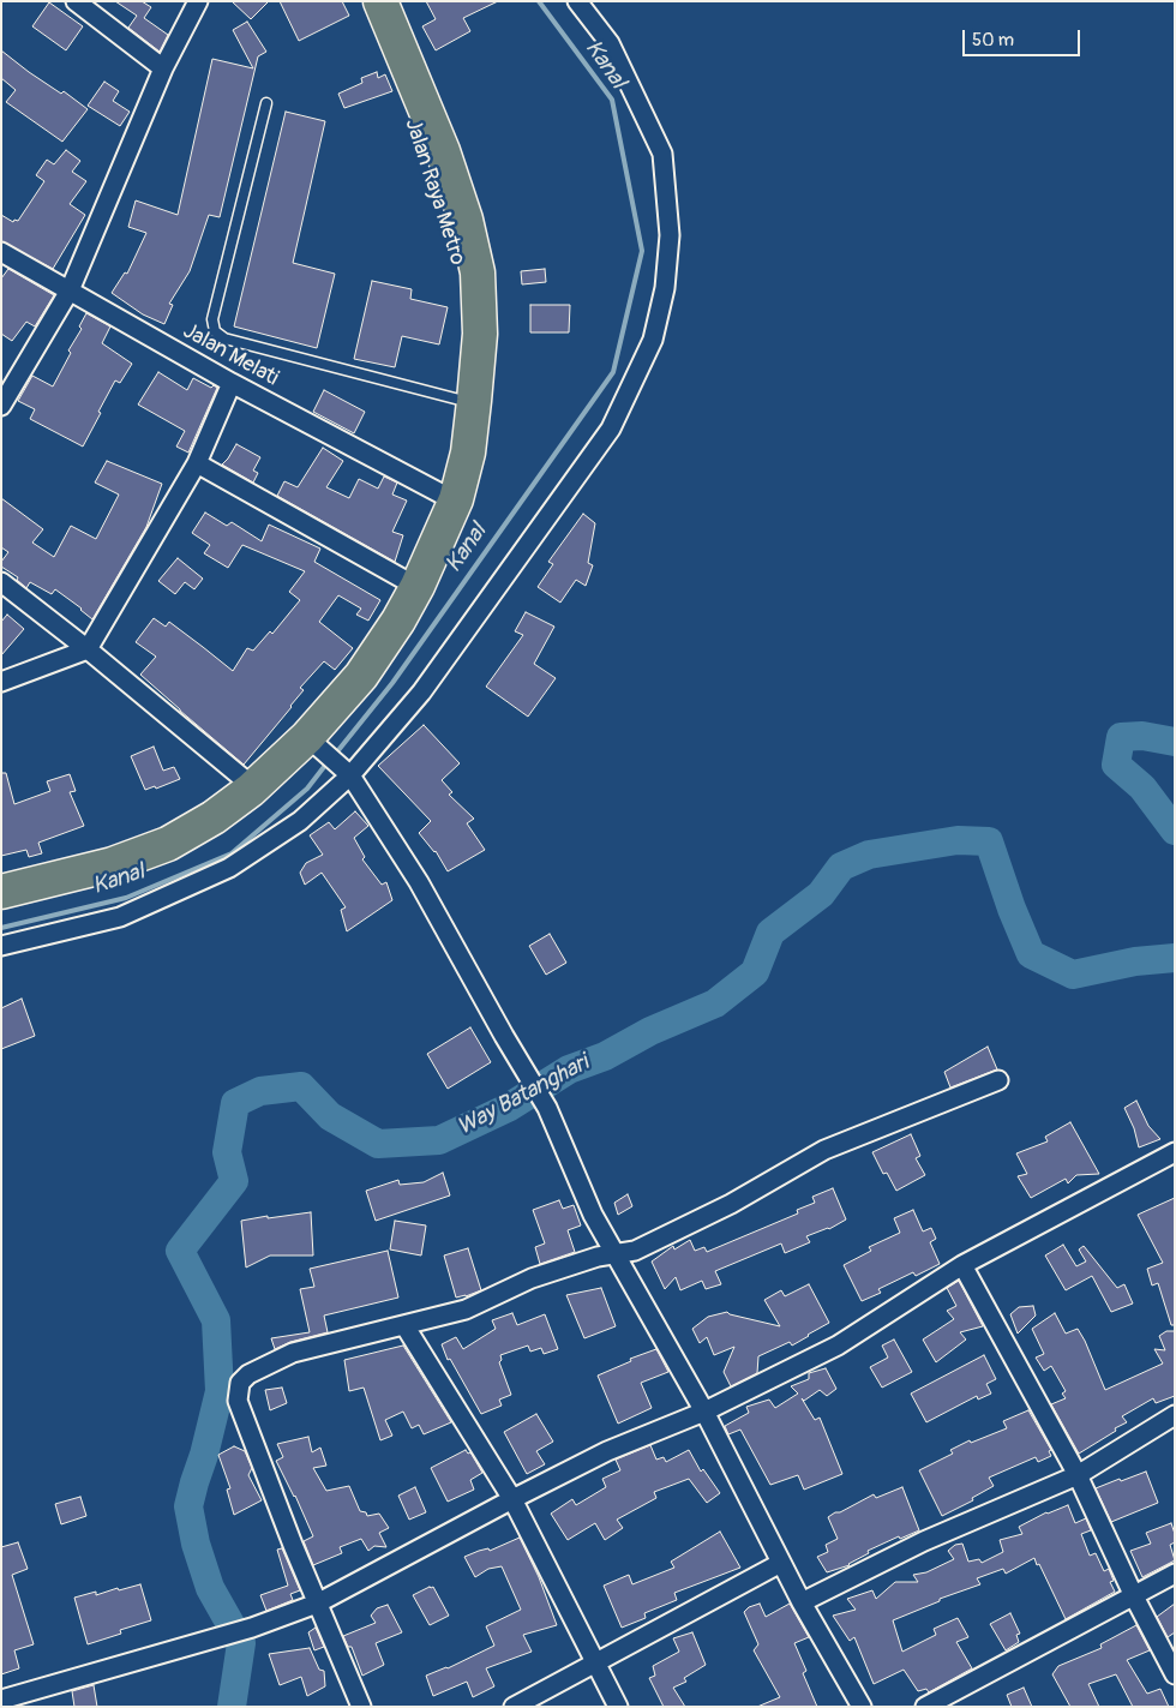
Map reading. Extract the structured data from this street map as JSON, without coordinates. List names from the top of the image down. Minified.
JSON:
{"streets":{"highway":["Jalan Raya Metro"],"street":["Jalan Melati"]},"crossings":[["Jalan Raya Metro","Jalan Melati"]],"water":["Kanal","Way Batanghari"],"scale_bar":"50 m"}
